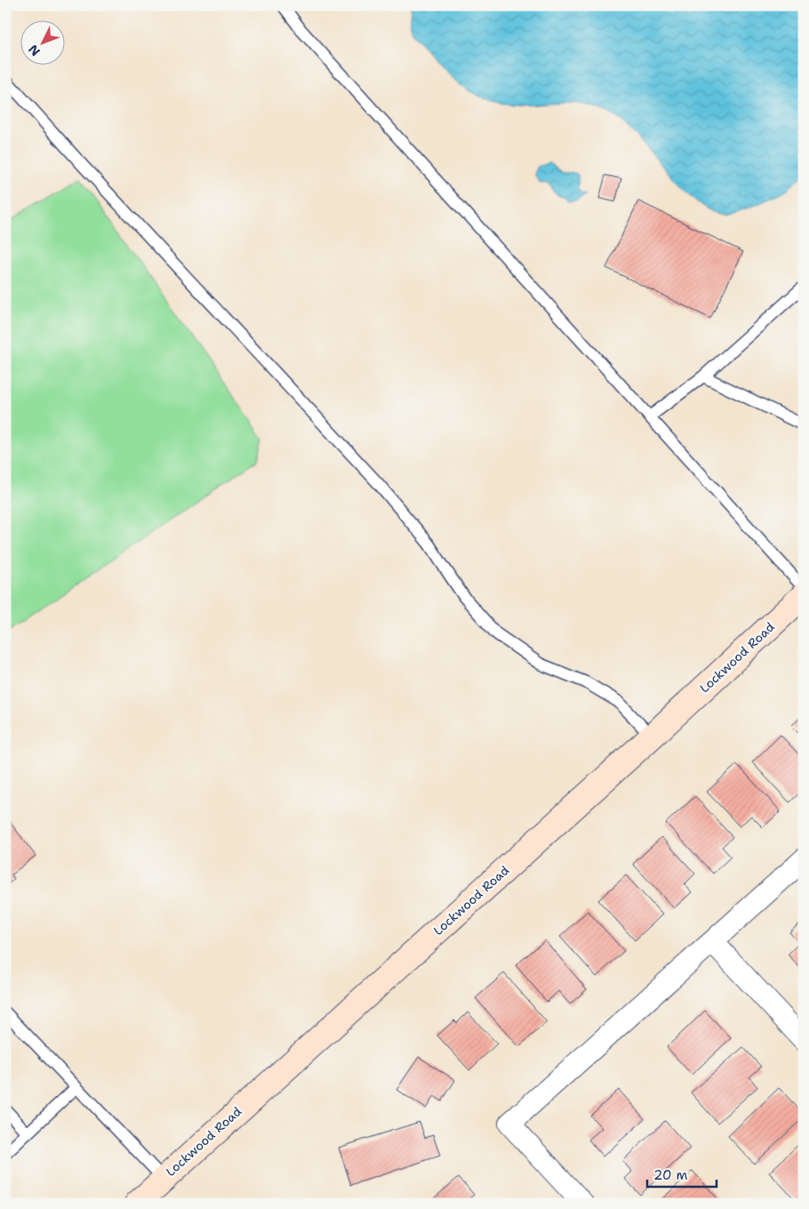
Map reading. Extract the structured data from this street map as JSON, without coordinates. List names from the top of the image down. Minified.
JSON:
{"streets":{"main road":["Lockwood Road"]},"scale_bar":"20 m","north":"bottom left"}
